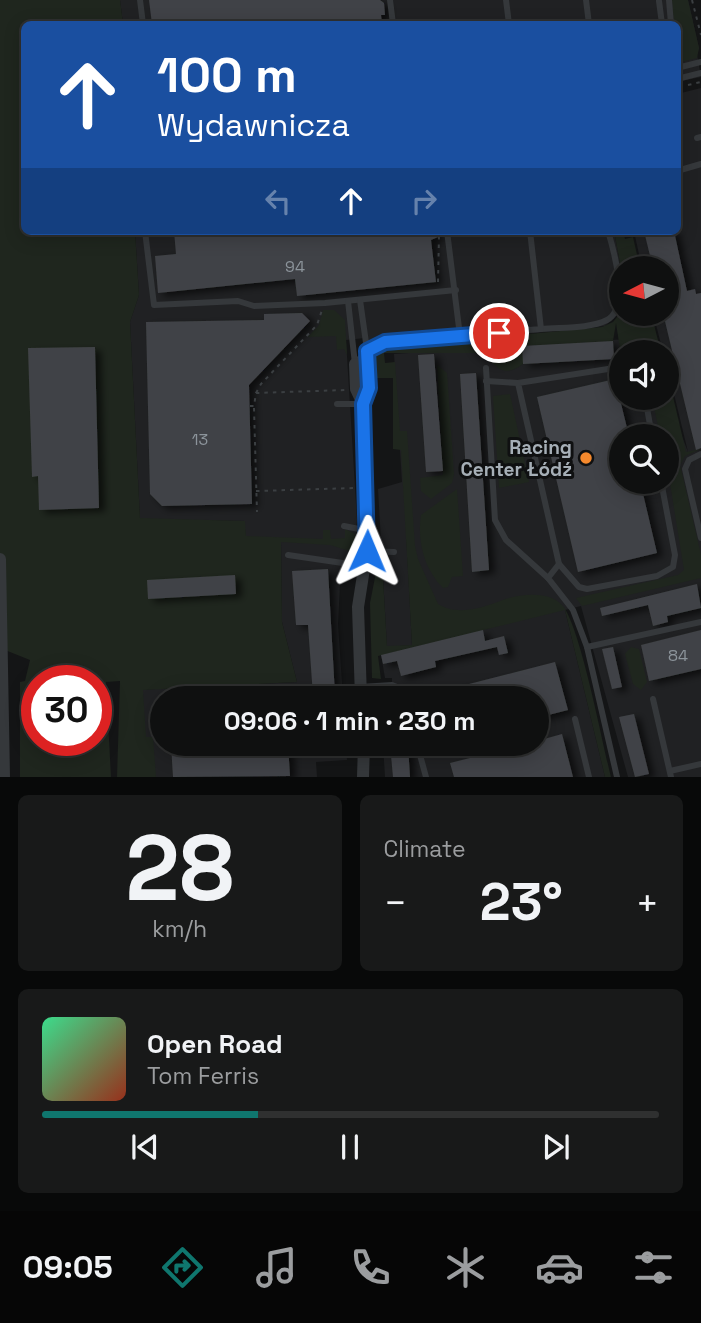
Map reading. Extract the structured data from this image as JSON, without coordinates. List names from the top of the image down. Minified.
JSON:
{"places":["Racing Center Łódź"],"house_numbers":["94","13","84"],"north":"left","page":{"turn":["100 m","Wydawnicza"],"limit":"30","trip":"09:06 · 1 min · 230 m","tile":[["28","km/h"],"Climate"],"heat":["−","23°","+"],"song":["Open Road","Tom Ferris"],"tabs":"09:05"}}
